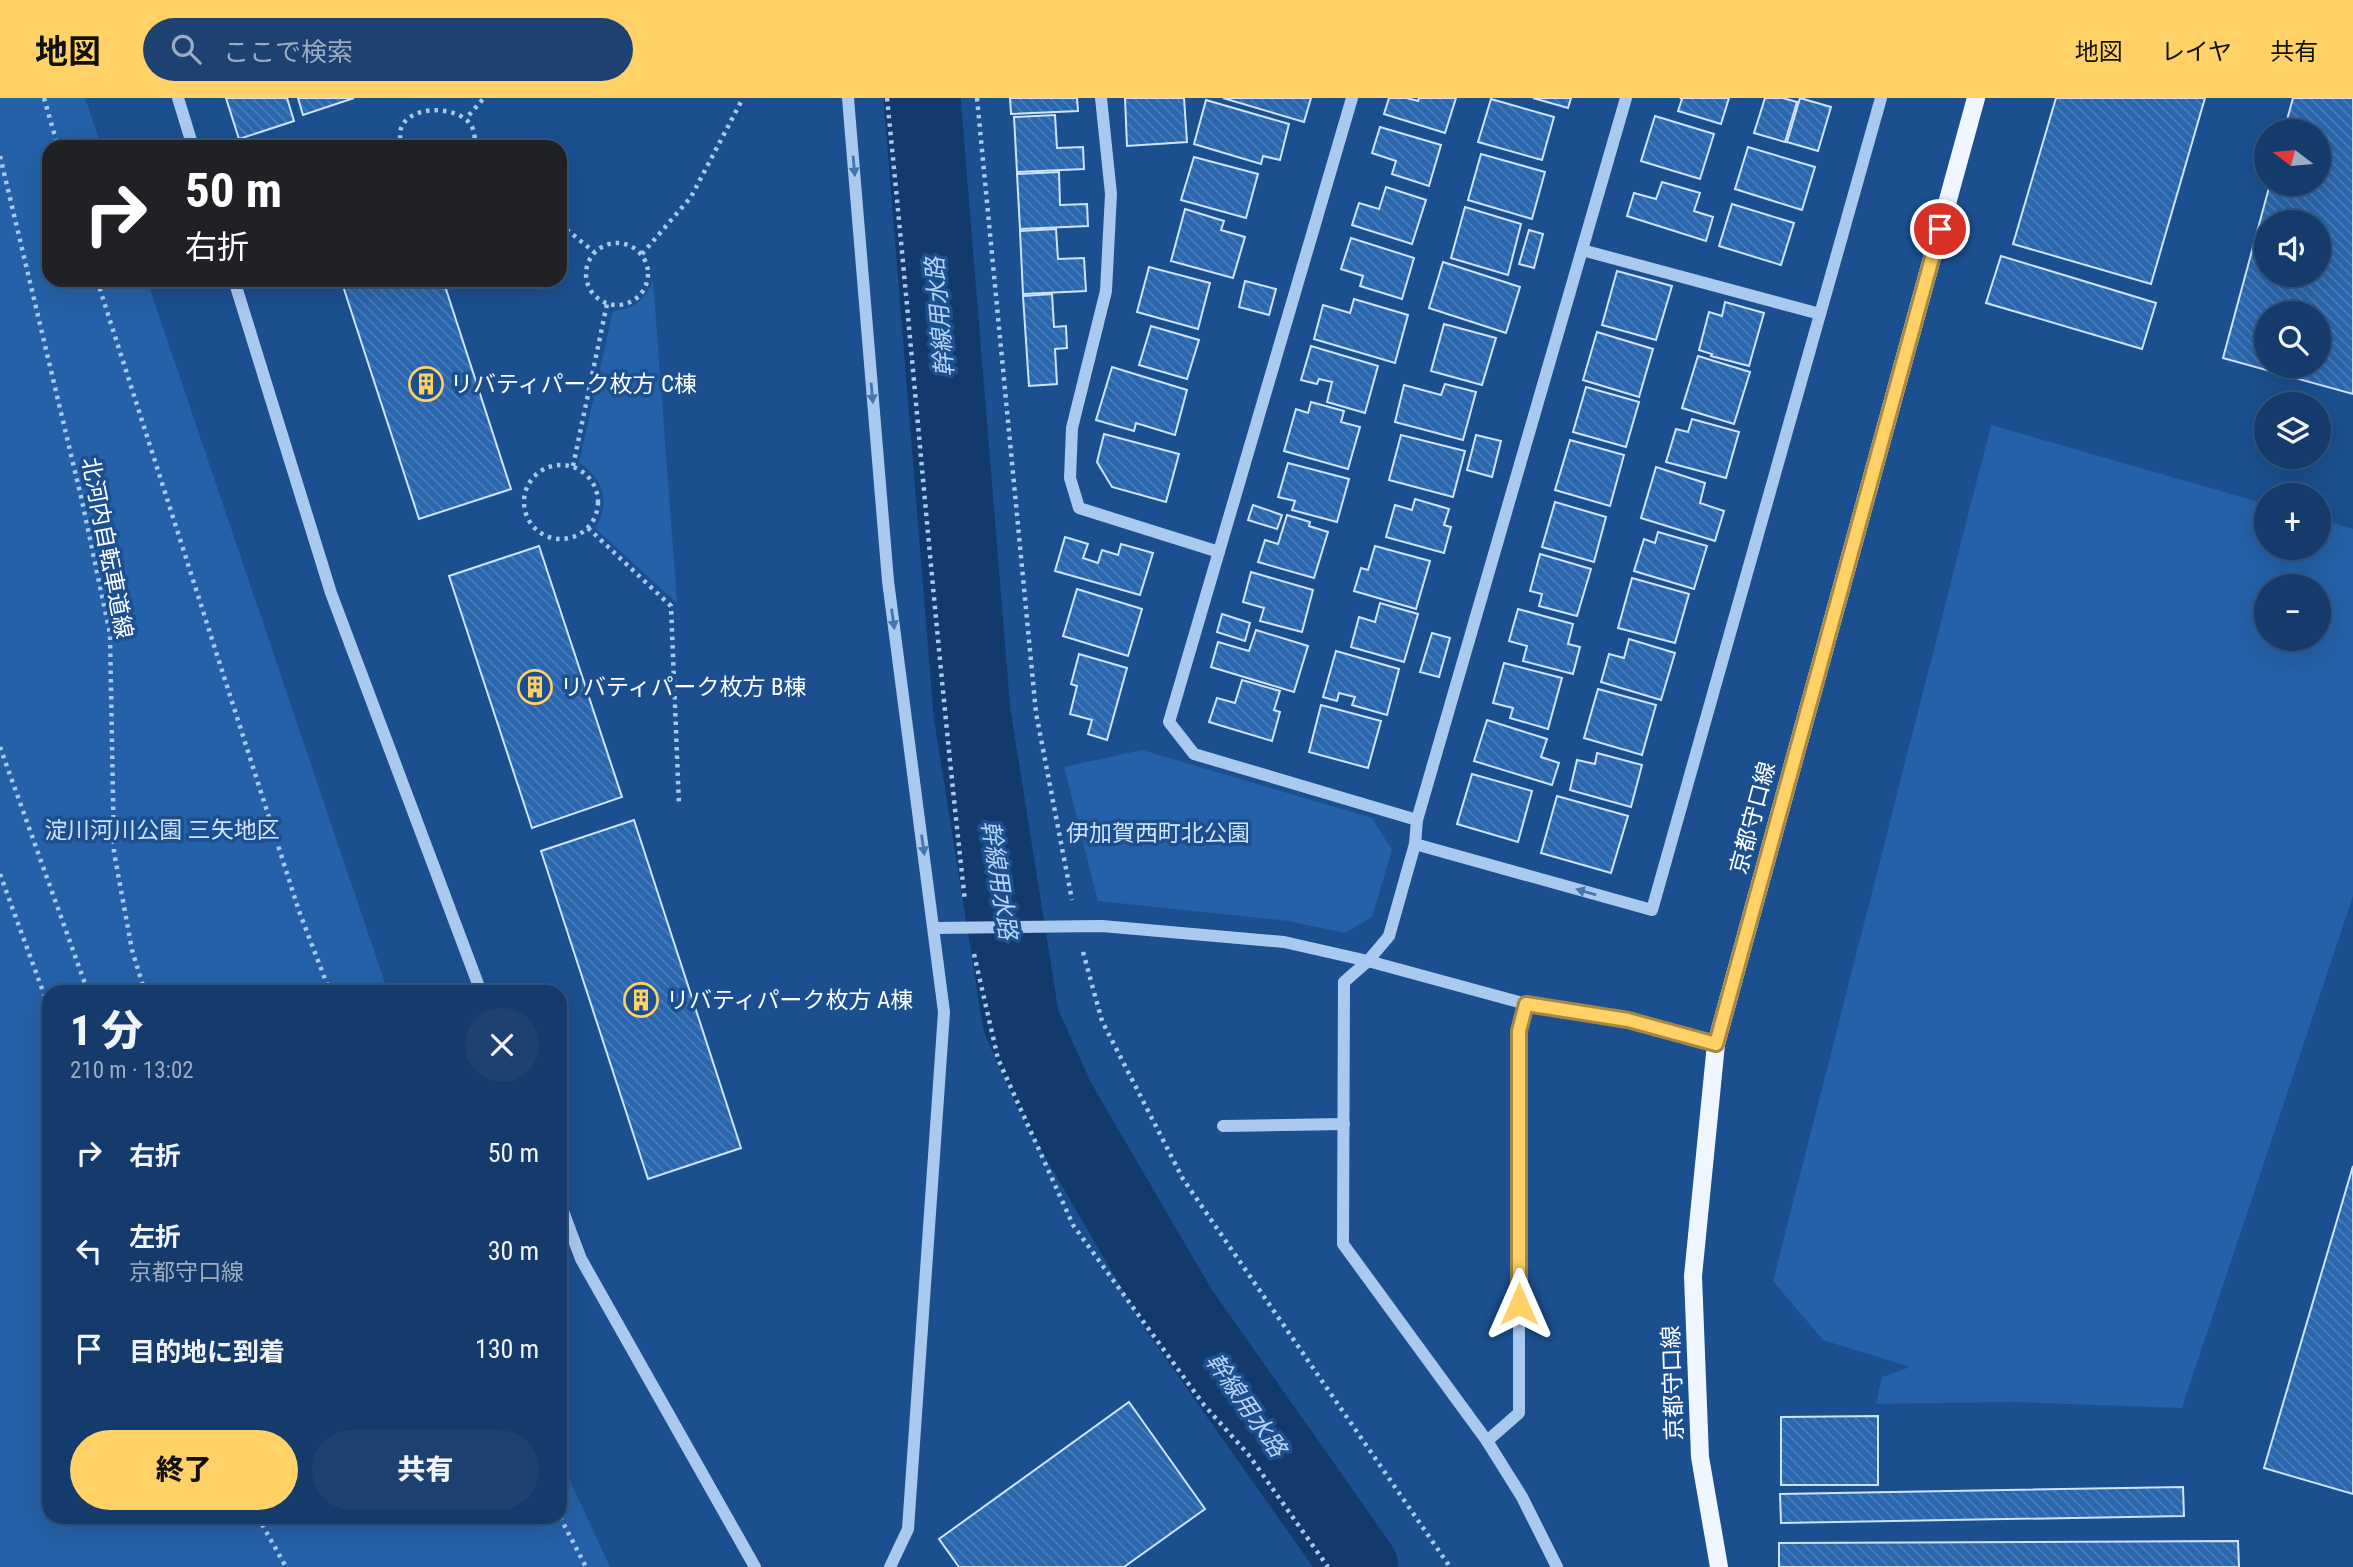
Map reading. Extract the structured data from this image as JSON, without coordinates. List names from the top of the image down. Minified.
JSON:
{"streets":{"main road":["京都守口線"],"path":["北河内自転車道線"]},"water":["幹線用水路"],"parks":["淀川河川公園 三矢地区","伊加賀西町北公園"],"places":{"building":["リバティパーク枚方 C棟","リバティパーク枚方 B棟","リバティパーク枚方 A棟"]},"north":"left","page":{"header":"地図","search":"ここで検索","nav":["地図","レイヤ","共有"],"map_buttons":["+","−"],"turn":["50 m","右折"],"heading":["1 分","210 m · 13:02"],"list":[{"name":"右折","value":"50 m"},{"name":"左折","note":"京都守口線","value":"30 m"},{"name":"目的地に到着","value":"130 m"}],"buttons":["終了","共有"]}}
